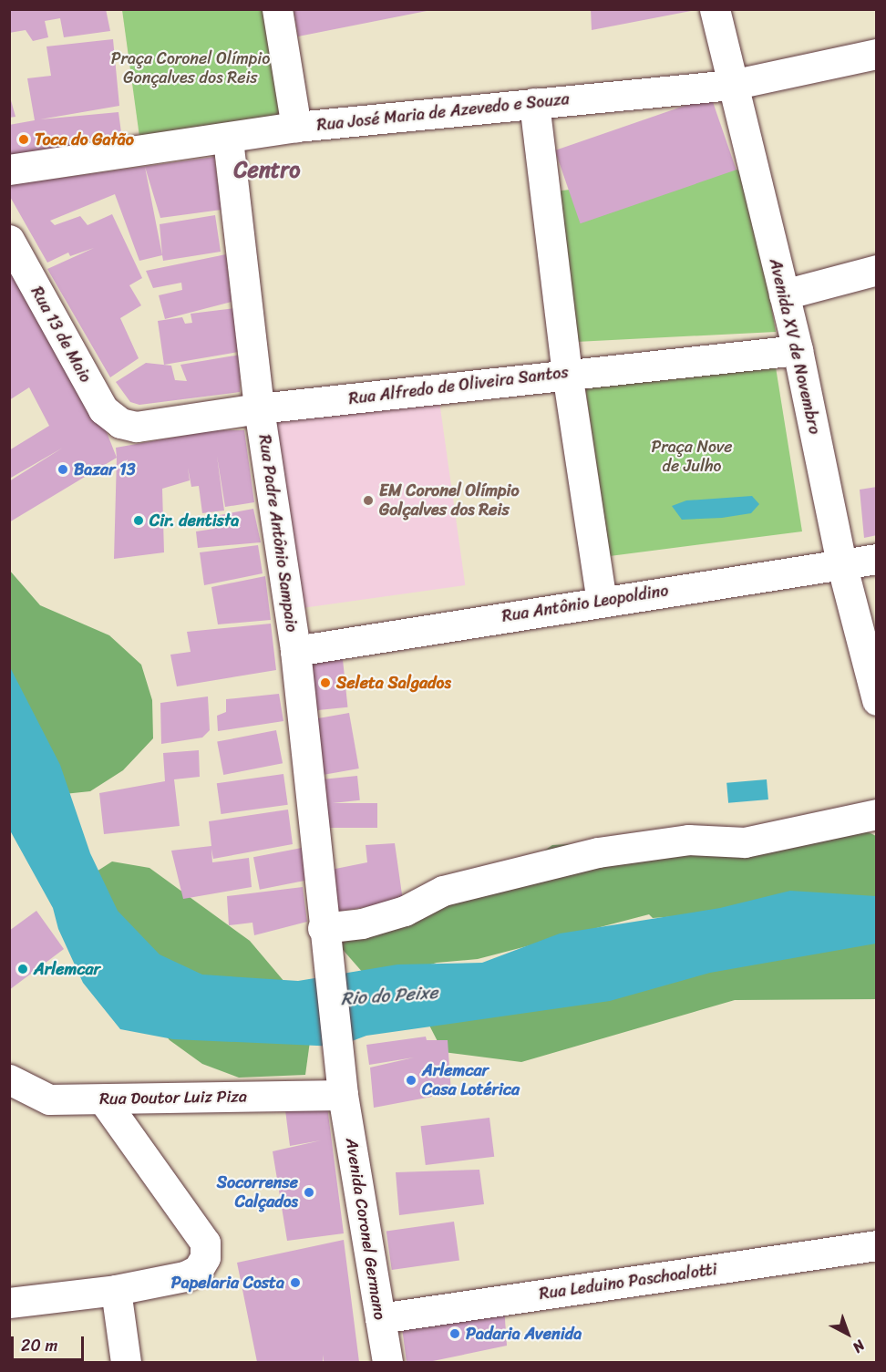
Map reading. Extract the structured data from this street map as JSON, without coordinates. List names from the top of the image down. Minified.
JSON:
{"streets":{"street":["Rua José Maria de Azevedo e Souza","Rua 13 de Maio","Avenida XV de Novembro","Rua Alfredo de Oliveira Santos","Rua Padre Antônio Sampaio","Rua Antônio Leopoldino","Rua Doutor Luiz Piza","Avenida Coronel Germano","Rua Leduino Paschoalotti"]},"crossings":[["Rua José Maria de Azevedo e Souza","Avenida XV de Novembro"],["Rua José Maria de Azevedo e Souza","Rua Padre Antônio Sampaio"],["Rua 13 de Maio","Rua Alfredo de Oliveira Santos"],["Avenida XV de Novembro","Rua Alfredo de Oliveira Santos"],["Avenida XV de Novembro","Rua Antônio Leopoldino"],["Rua Alfredo de Oliveira Santos","Rua Padre Antônio Sampaio"],["Rua Padre Antônio Sampaio","Rua Antônio Leopoldino"],["Rua Padre Antônio Sampaio","Rua Doutor Luiz Piza"],["Rua Padre Antônio Sampaio","Avenida Coronel Germano"],["Rua Doutor Luiz Piza","Avenida Coronel Germano"],["Avenida Coronel Germano","Rua Leduino Paschoalotti"]],"districts":["Centro"],"water":["Rio do Peixe"],"parks":["Praça Coronel Olímpio Gonçalves dos Reis","Praça Nove de Julho"],"places":["Toca do Gatão","Bazar 13","EM Coronel Olímpio Golçalves dos Reis","Cir. dentista","Seleta Salgados","Arlemcar","Arlemcar Casa Lotérica","Socorrense Calçados","Papelaria Costa","Padaria Avenida"],"scale_bar":"20 m","north":"bottom right"}
